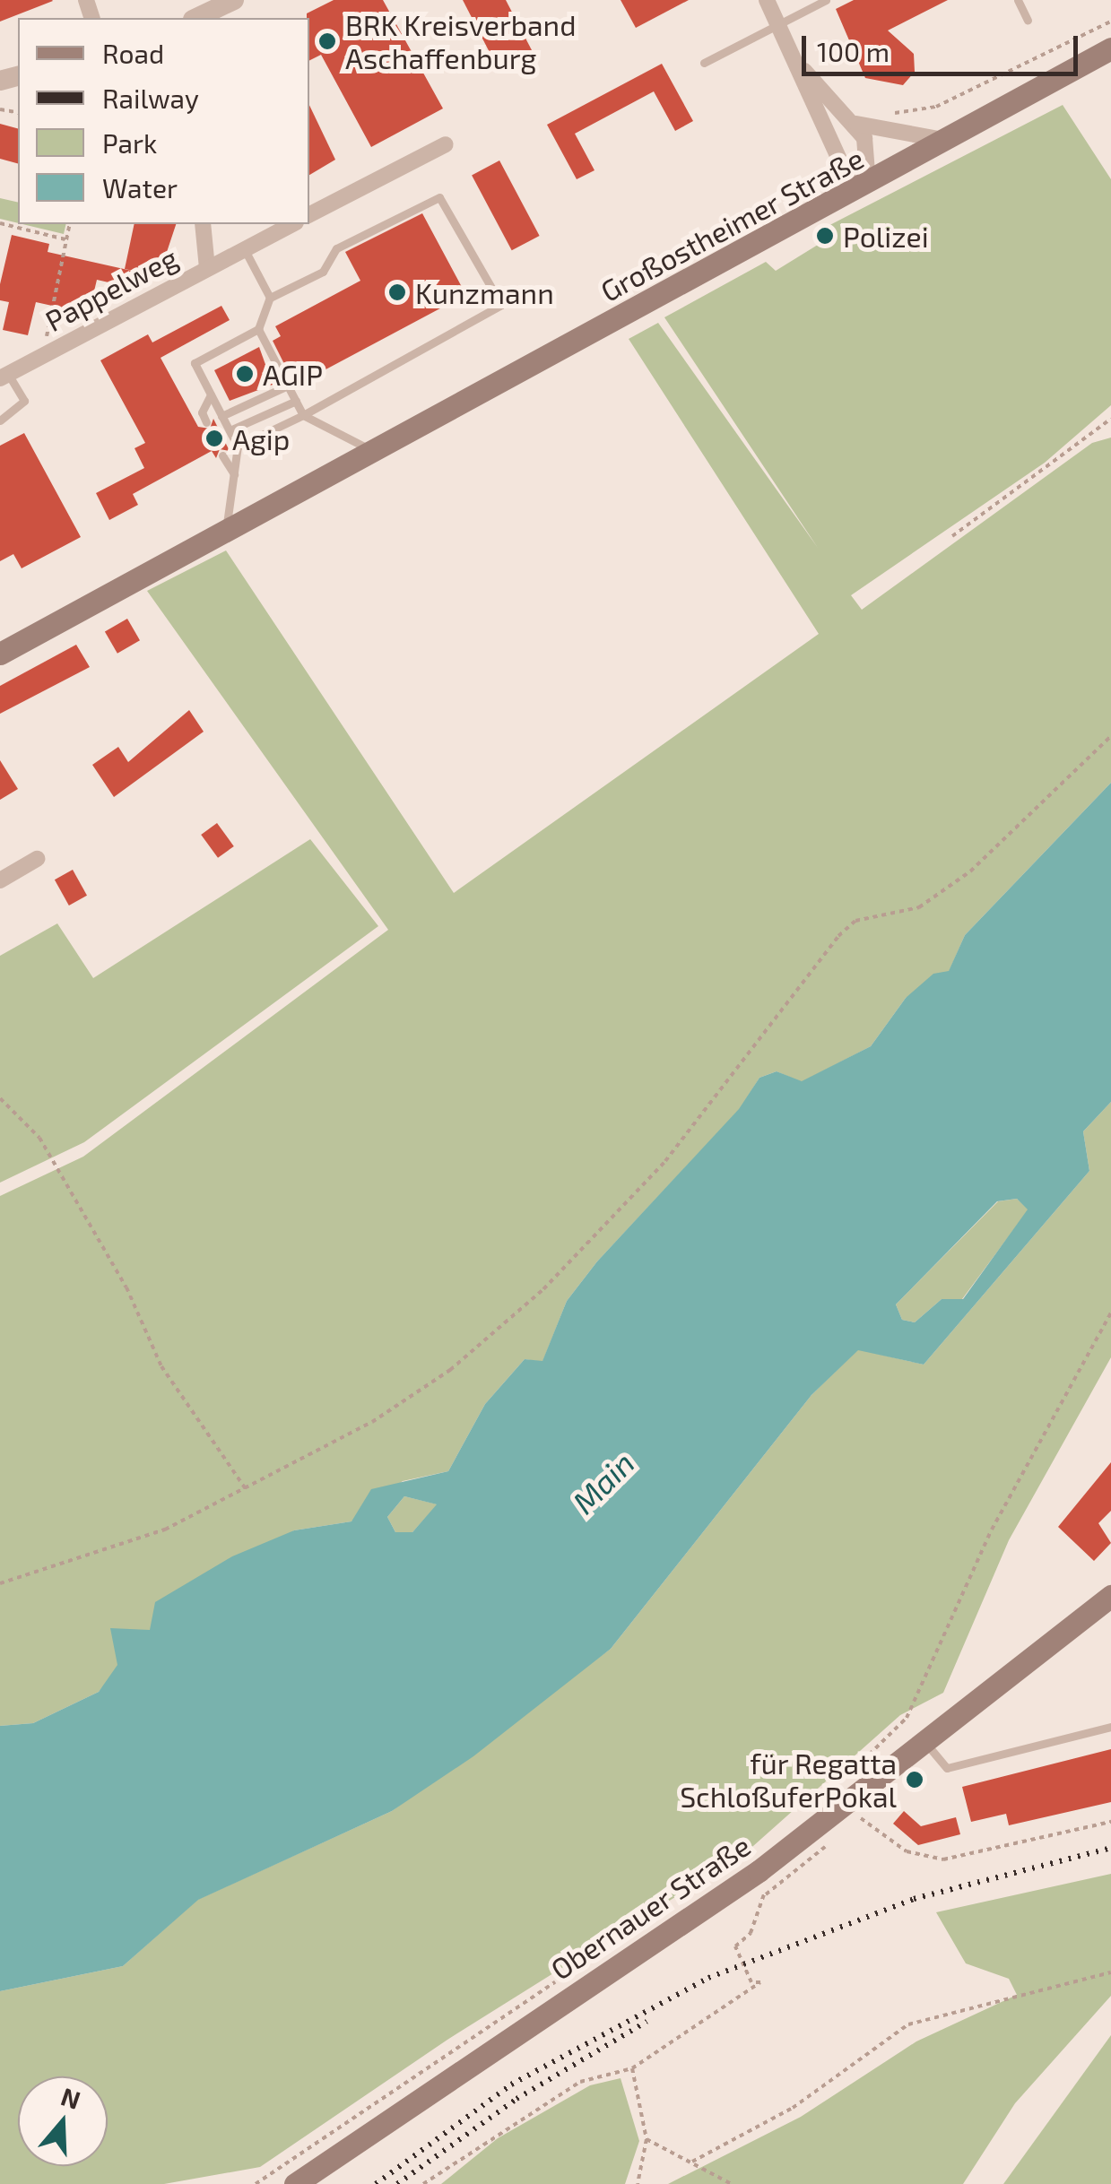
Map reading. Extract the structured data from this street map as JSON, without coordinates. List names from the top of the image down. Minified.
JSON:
{"streets":{"main road":["Großostheimer Straße","Obernauer Straße"],"street":["Pappelweg"]},"water":["Main"],"places":["BRK Kreisverband Aschaffenburg","Polizei","Kunzmann","AGIP","Agip","für Regatta SchloßuferPokal"],"legend":["Road","Railway","Park","Water"],"scale_bar":"100 m","north":"top"}
